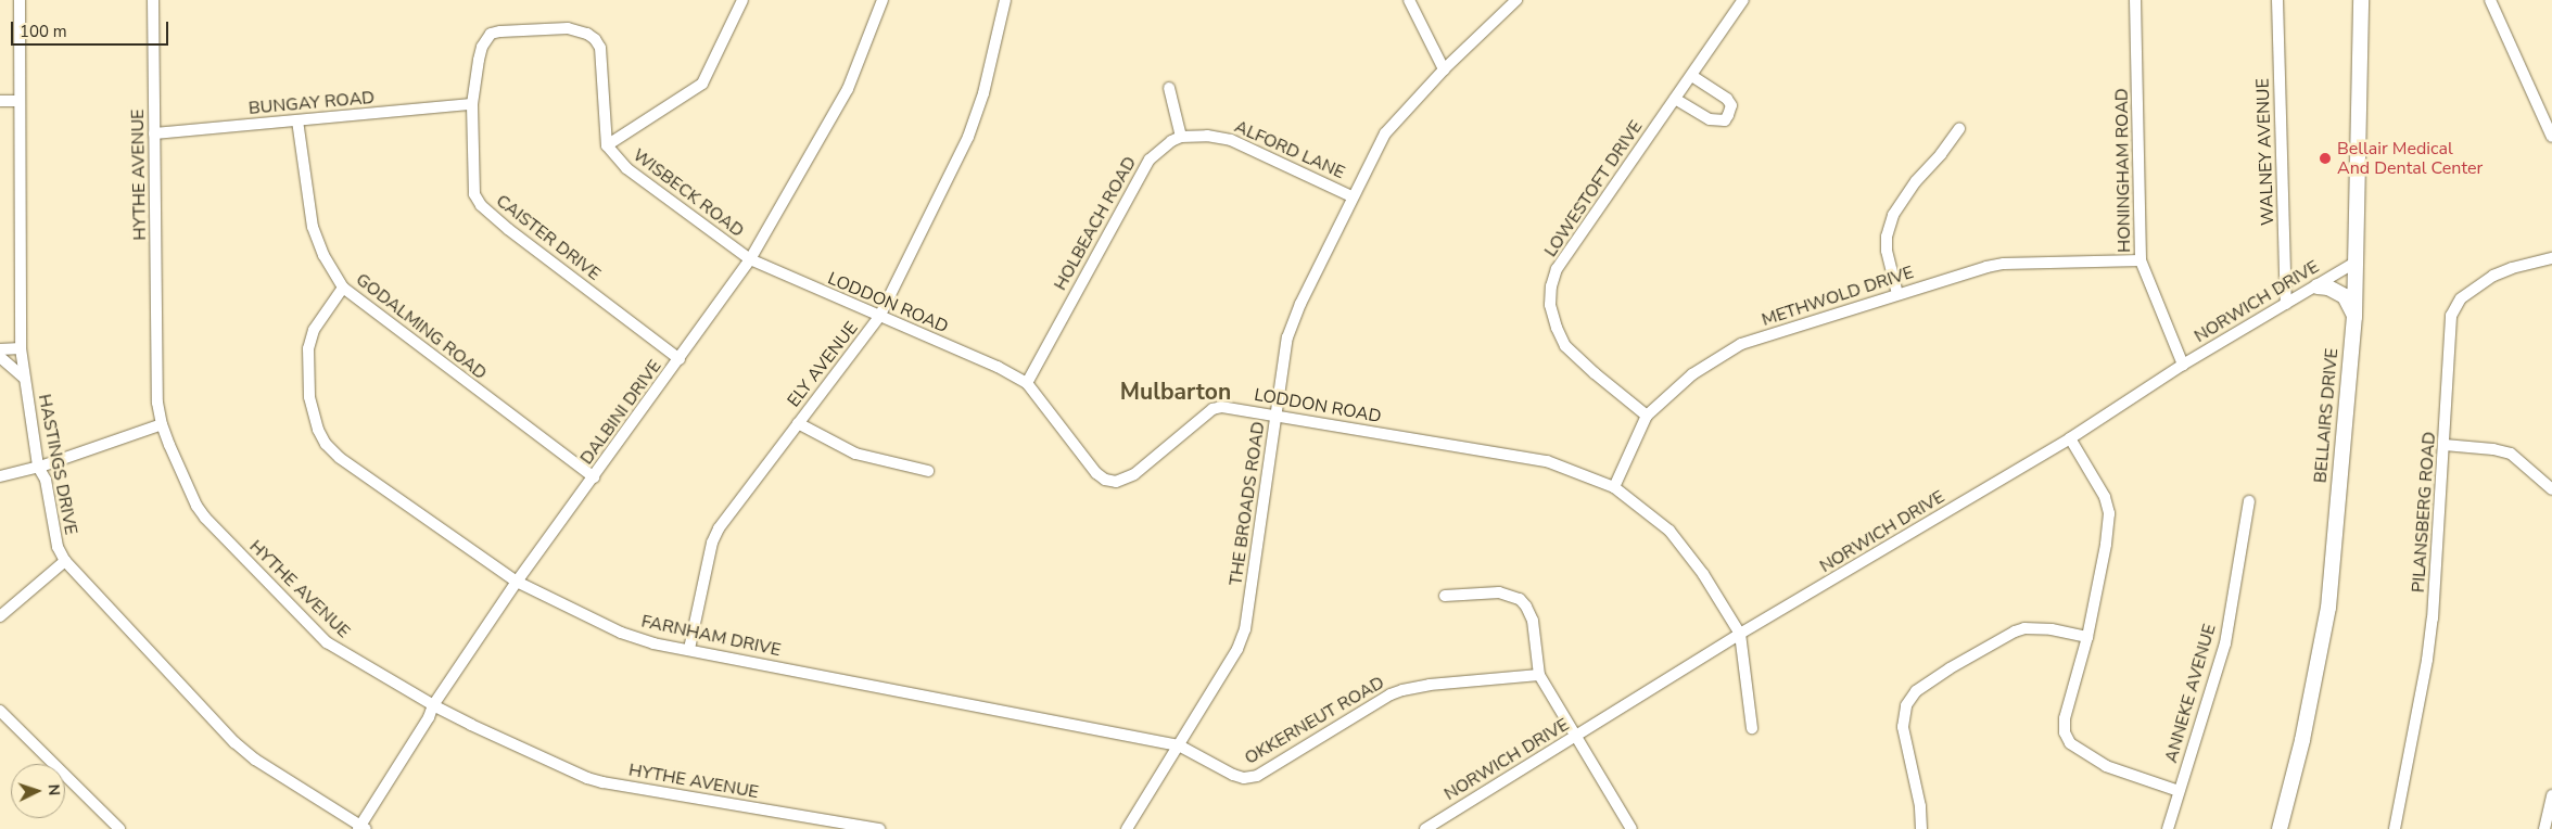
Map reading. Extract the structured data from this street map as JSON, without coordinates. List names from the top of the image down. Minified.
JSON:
{"streets":{"street":["BUNGAY ROAD","ALFORD LANE","WALNEY AVENUE","HONINGHAM ROAD","HYTHE AVENUE","LOWESTOFT DRIVE","WISBECK ROAD","HOLBEACH ROAD","CAISTER DRIVE","METHWOLD DRIVE","NORWICH DRIVE","LODDON ROAD","GODALMING ROAD","ELY AVENUE","DALBINI DRIVE","BELLAIRS DRIVE","HASTINGS DRIVE","THE BROADS ROAD","PILANSBERG ROAD","FARNHAM DRIVE","ANNEKE AVENUE","OKKERNEUT ROAD"]},"crossings":[["BUNGAY ROAD","HYTHE AVENUE"],["BUNGAY ROAD","CAISTER DRIVE"],["BUNGAY ROAD","GODALMING ROAD"],["ALFORD LANE","HOLBEACH ROAD"],["ALFORD LANE","THE BROADS ROAD"],["WALNEY AVENUE","NORWICH DRIVE"],["HONINGHAM ROAD","METHWOLD DRIVE"],["HONINGHAM ROAD","NORWICH DRIVE"],["HYTHE AVENUE","DALBINI DRIVE"],["LOWESTOFT DRIVE","METHWOLD DRIVE"],["WISBECK ROAD","CAISTER DRIVE"],["WISBECK ROAD","LODDON ROAD"],["WISBECK ROAD","DALBINI DRIVE"],["HOLBEACH ROAD","LODDON ROAD"],["CAISTER DRIVE","DALBINI DRIVE"],["METHWOLD DRIVE","LODDON ROAD"],["NORWICH DRIVE","LODDON ROAD"],["NORWICH DRIVE","BELLAIRS DRIVE"],["LODDON ROAD","ELY AVENUE"],["LODDON ROAD","DALBINI DRIVE"],["LODDON ROAD","THE BROADS ROAD"],["GODALMING ROAD","DALBINI DRIVE"],["GODALMING ROAD","FARNHAM DRIVE"],["ELY AVENUE","FARNHAM DRIVE"],["DALBINI DRIVE","HASTINGS DRIVE"],["DALBINI DRIVE","FARNHAM DRIVE"],["THE BROADS ROAD","FARNHAM DRIVE"],["THE BROADS ROAD","OKKERNEUT ROAD"],["FARNHAM DRIVE","OKKERNEUT ROAD"]],"districts":["Mulbarton"],"places":["Bellair Medical And Dental Center"],"scale_bar":"100 m","north":"right"}
